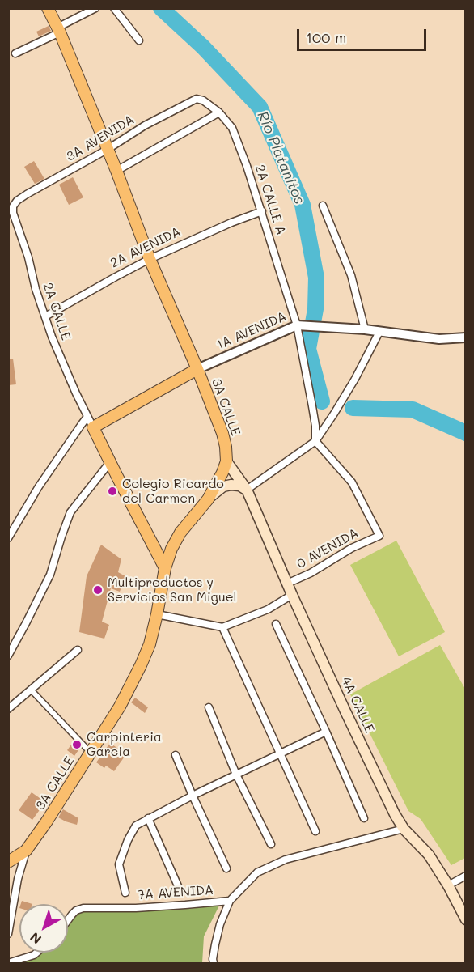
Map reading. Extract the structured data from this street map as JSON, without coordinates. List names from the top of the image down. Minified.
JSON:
{"streets":{"main road":["1A AVENIDA","3A CALLE","4A CALLE"],"street":["3A AVENIDA","2A CALLE A","2A AVENIDA","2A CALLE","0 AVENIDA","7A AVENIDA"]},"crossings":[["3A AVENIDA","2A CALLE A"],["3A AVENIDA","2A CALLE"],["3A AVENIDA","3A CALLE"],["2A CALLE A","2A AVENIDA"],["2A CALLE A","1A AVENIDA"],["2A CALLE A","0 AVENIDA"],["2A AVENIDA","2A CALLE"],["2A AVENIDA","3A CALLE"],["2A CALLE","1A AVENIDA"],["1A AVENIDA","3A CALLE"],["3A CALLE","4A CALLE"],["0 AVENIDA","4A CALLE"],["4A CALLE","7A AVENIDA"]],"water":["Río Platanitos"],"places":["Colegio Ricardo del Carmen","Multiproductos y Servicios San Miguel","Carpinteria Garcia"],"scale_bar":"100 m","north":"bottom left"}
